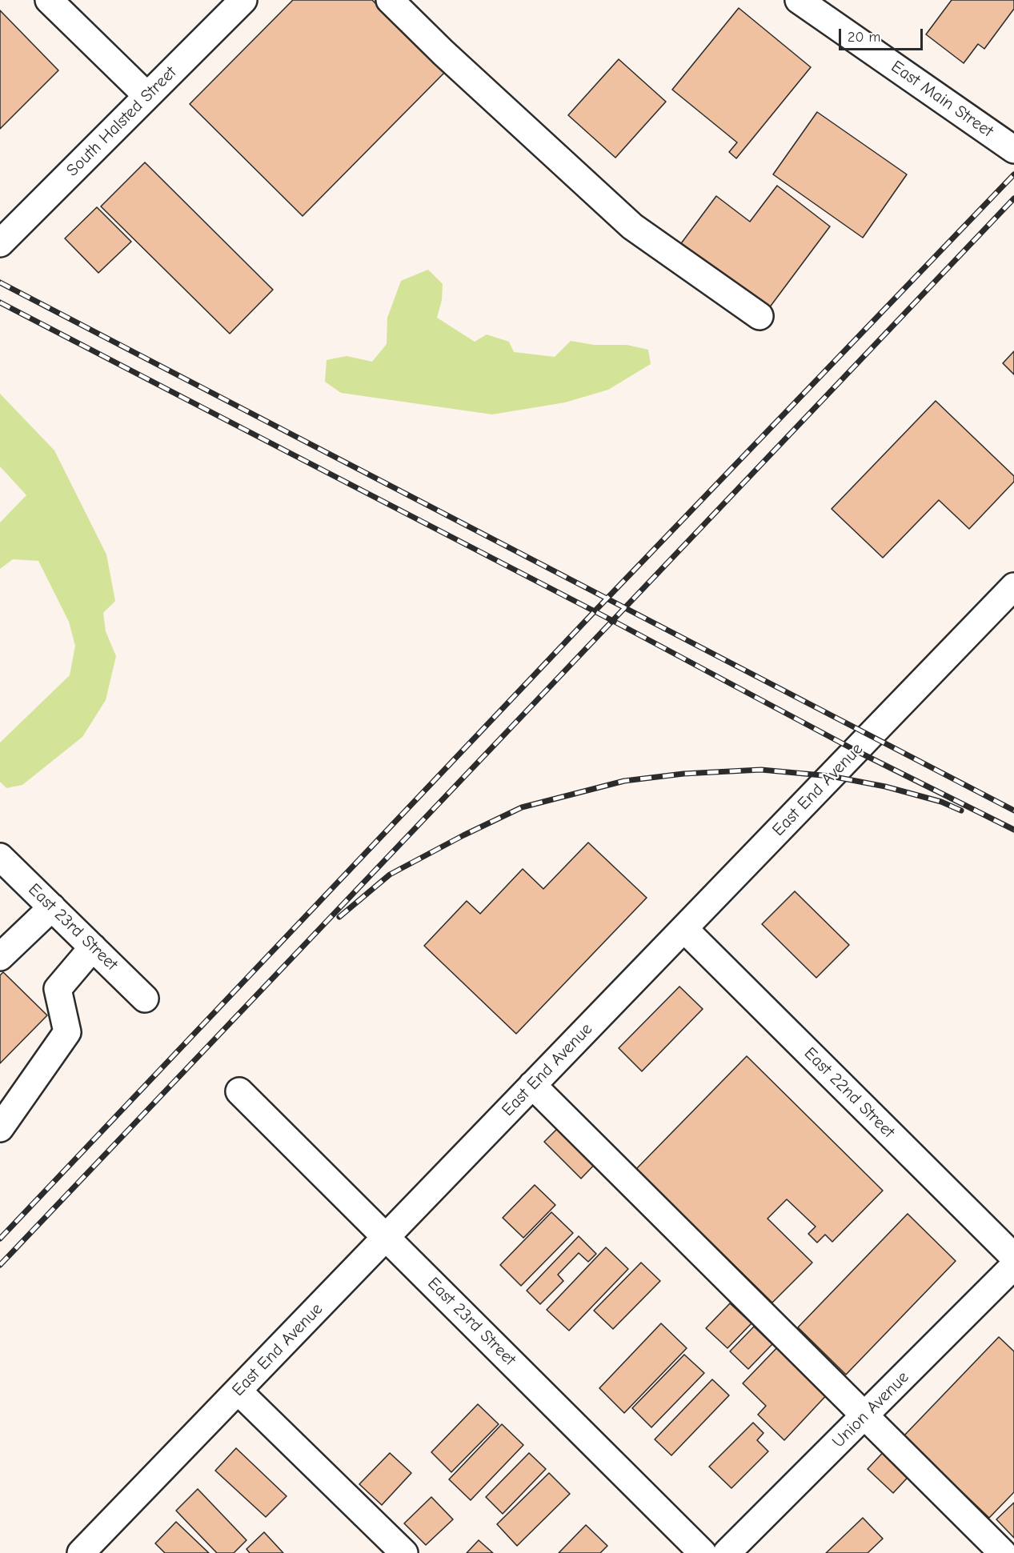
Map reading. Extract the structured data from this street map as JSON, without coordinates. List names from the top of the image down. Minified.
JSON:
{"streets":{"street":["East Main Street","South Halsted Street","East End Avenue","East 23rd Street","East 22nd Street","Union Avenue"]},"crossings":[["East End Avenue","East 23rd Street"],["East End Avenue","East 22nd Street"]],"scale_bar":"20 m"}
